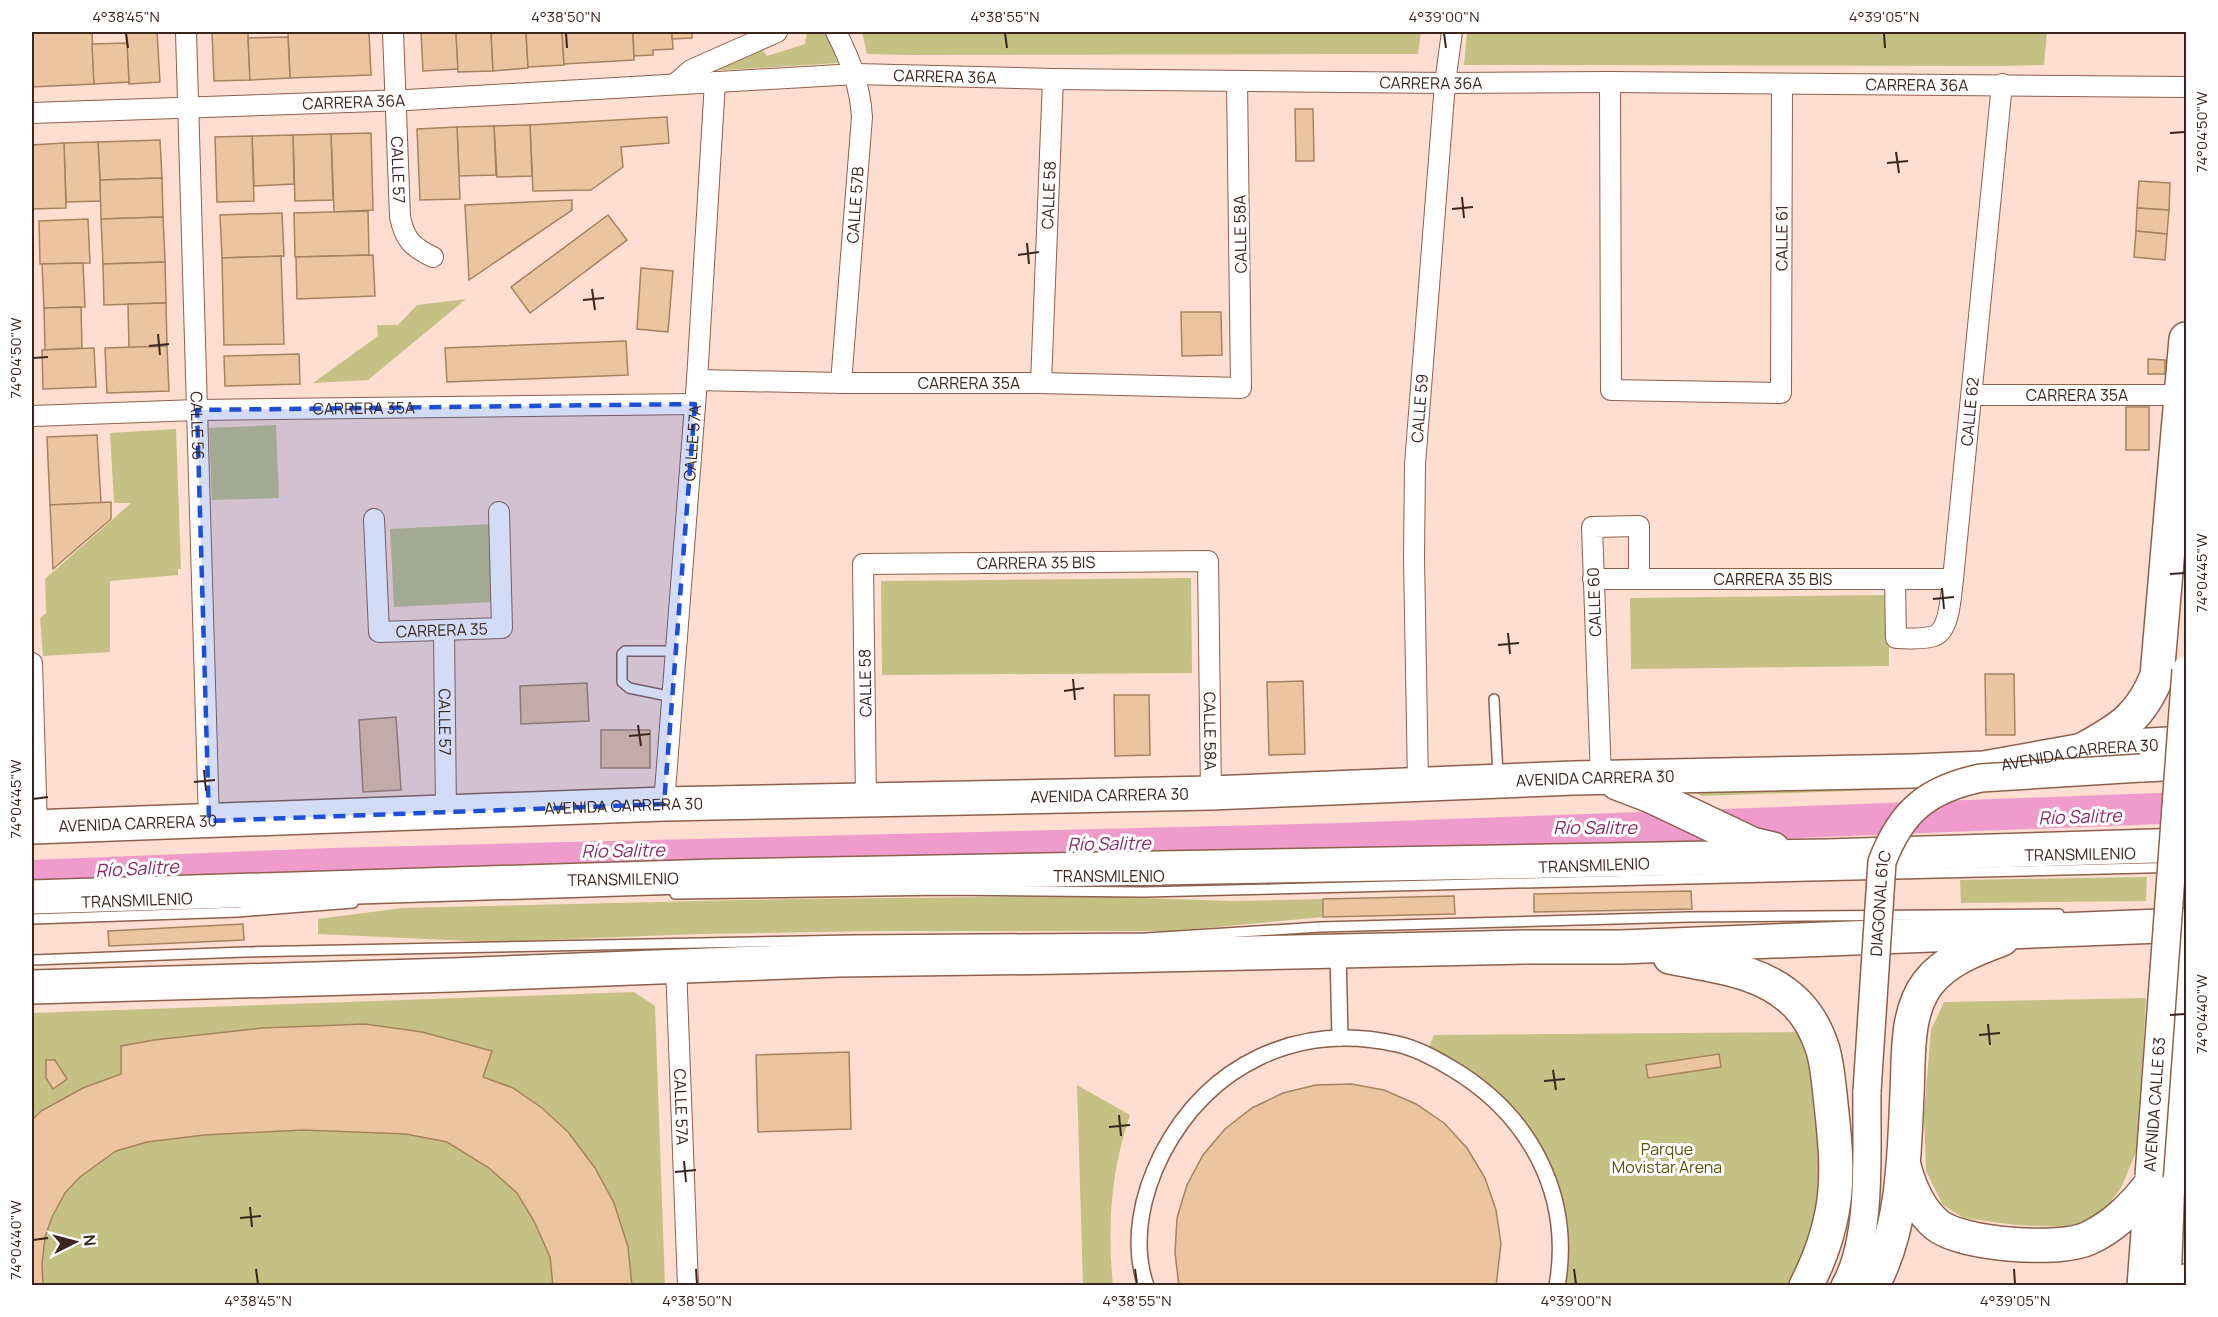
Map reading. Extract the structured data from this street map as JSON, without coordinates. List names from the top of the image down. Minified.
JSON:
{"streets":{"highway":["AVENIDA CARRERA 30"],"main road":["DIAGONAL 61C","AVENIDA CALLE 63"],"street":["CARRERA 36A","CALLE 57","CALLE 58","CALLE 57B","CALLE 58A","CALLE 61","CARRERA 35A","CALLE 59","CALLE 62","CALLE 56","CALLE 57A","CARRERA 35 BIS","CALLE 60","CARRERA 35"],"lane":["TRANSMILENIO"]},"crossings":[["CARRERA 36A","CALLE 57"],["CARRERA 36A","CALLE 58"],["CARRERA 36A","CALLE 57B"],["CARRERA 36A","CALLE 58A"],["CARRERA 36A","CALLE 61"],["CARRERA 36A","CALLE 59"],["CARRERA 36A","CALLE 62"],["CARRERA 36A","CALLE 56"],["CARRERA 36A","CALLE 57A"],["CALLE 57","CARRERA 35"],["CALLE 57","AVENIDA CARRERA 30"],["CALLE 58","CARRERA 35A"],["CALLE 58","CARRERA 35 BIS"],["CALLE 58","AVENIDA CARRERA 30"],["CALLE 57B","CARRERA 35A"],["CALLE 58A","CARRERA 35A"],["CALLE 58A","CARRERA 35 BIS"],["CALLE 58A","AVENIDA CARRERA 30"],["CARRERA 35A","CALLE 62"],["CARRERA 35A","CALLE 56"],["CARRERA 35A","CALLE 57A"],["CALLE 59","AVENIDA CARRERA 30"],["CALLE 62","CARRERA 35 BIS"],["CALLE 56","AVENIDA CARRERA 30"],["CALLE 57A","AVENIDA CARRERA 30"],["CARRERA 35 BIS","CALLE 60"],["CALLE 60","AVENIDA CARRERA 30"]],"water":["Río Salitre"],"parks":["Parque Movistar Arena"],"north":"right","coordinates":["4°38'45\"N","4°38'50\"N","4°38'55\"N","4°39'00\"N","4°39'05\"N","74°04'50\"W","74°04'45\"W","74°04'40\"W"]}
